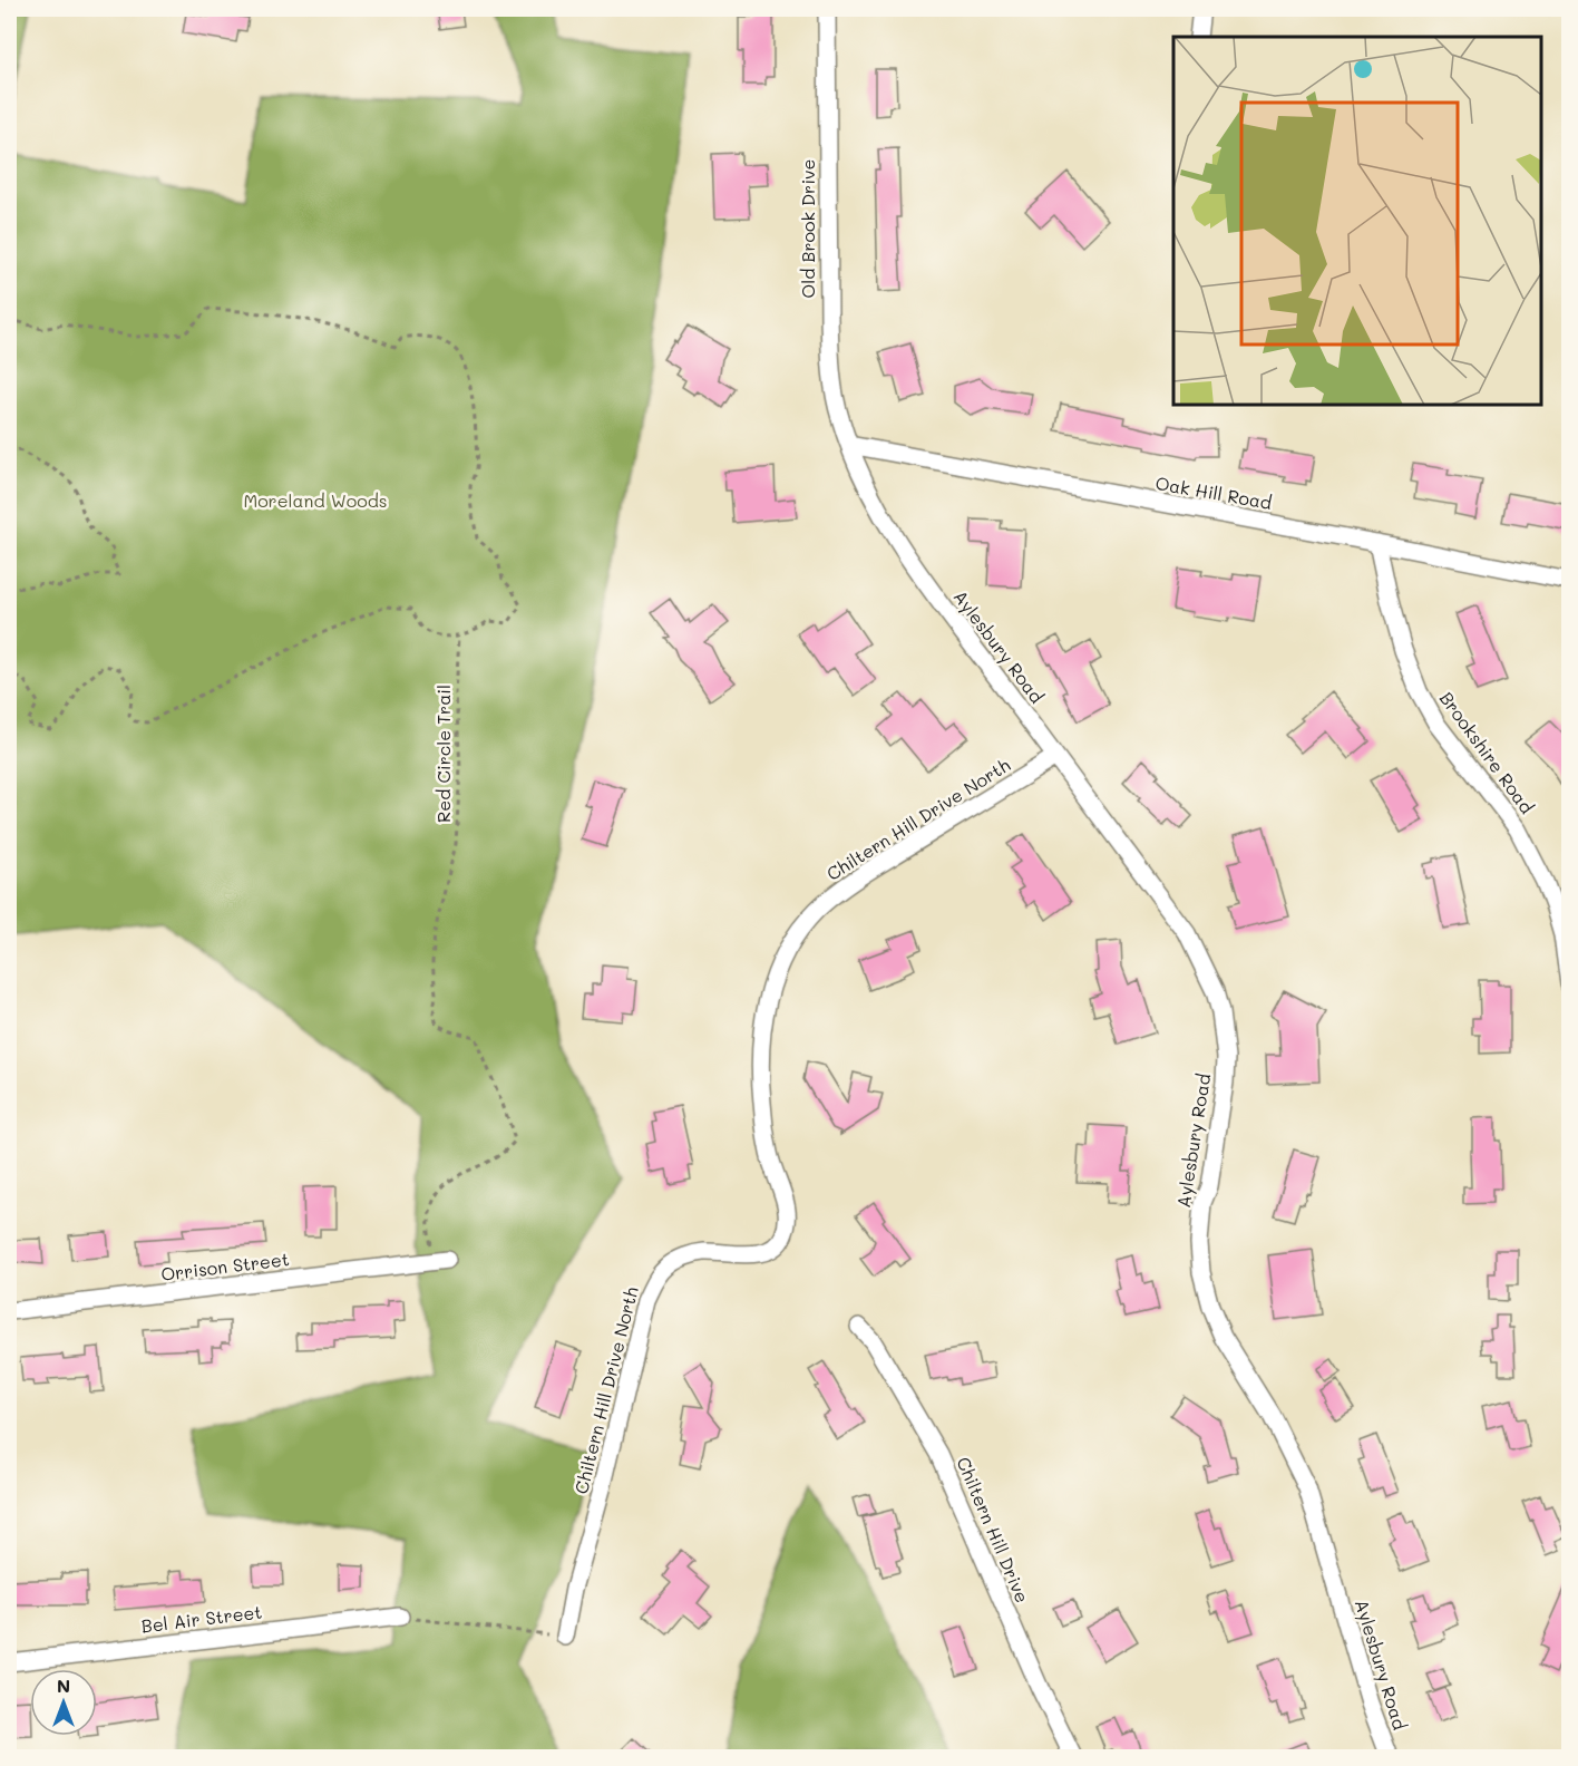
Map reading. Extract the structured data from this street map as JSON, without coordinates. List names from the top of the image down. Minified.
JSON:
{"streets":{"street":["Old Brook Drive","Oak Hill Road","Aylesbury Road","Brookshire Road","Chiltern Hill Drive North","Orrison Street","Chiltern Hill Drive","Bel Air Street"],"path":["Red Circle Trail"]},"crossings":[["Old Brook Drive","Oak Hill Road"],["Old Brook Drive","Aylesbury Road"],["Oak Hill Road","Aylesbury Road"],["Oak Hill Road","Brookshire Road"],["Aylesbury Road","Chiltern Hill Drive North"],["Red Circle Trail","Orrison Street"]],"parks":["Moreland Woods"],"north":"top"}
